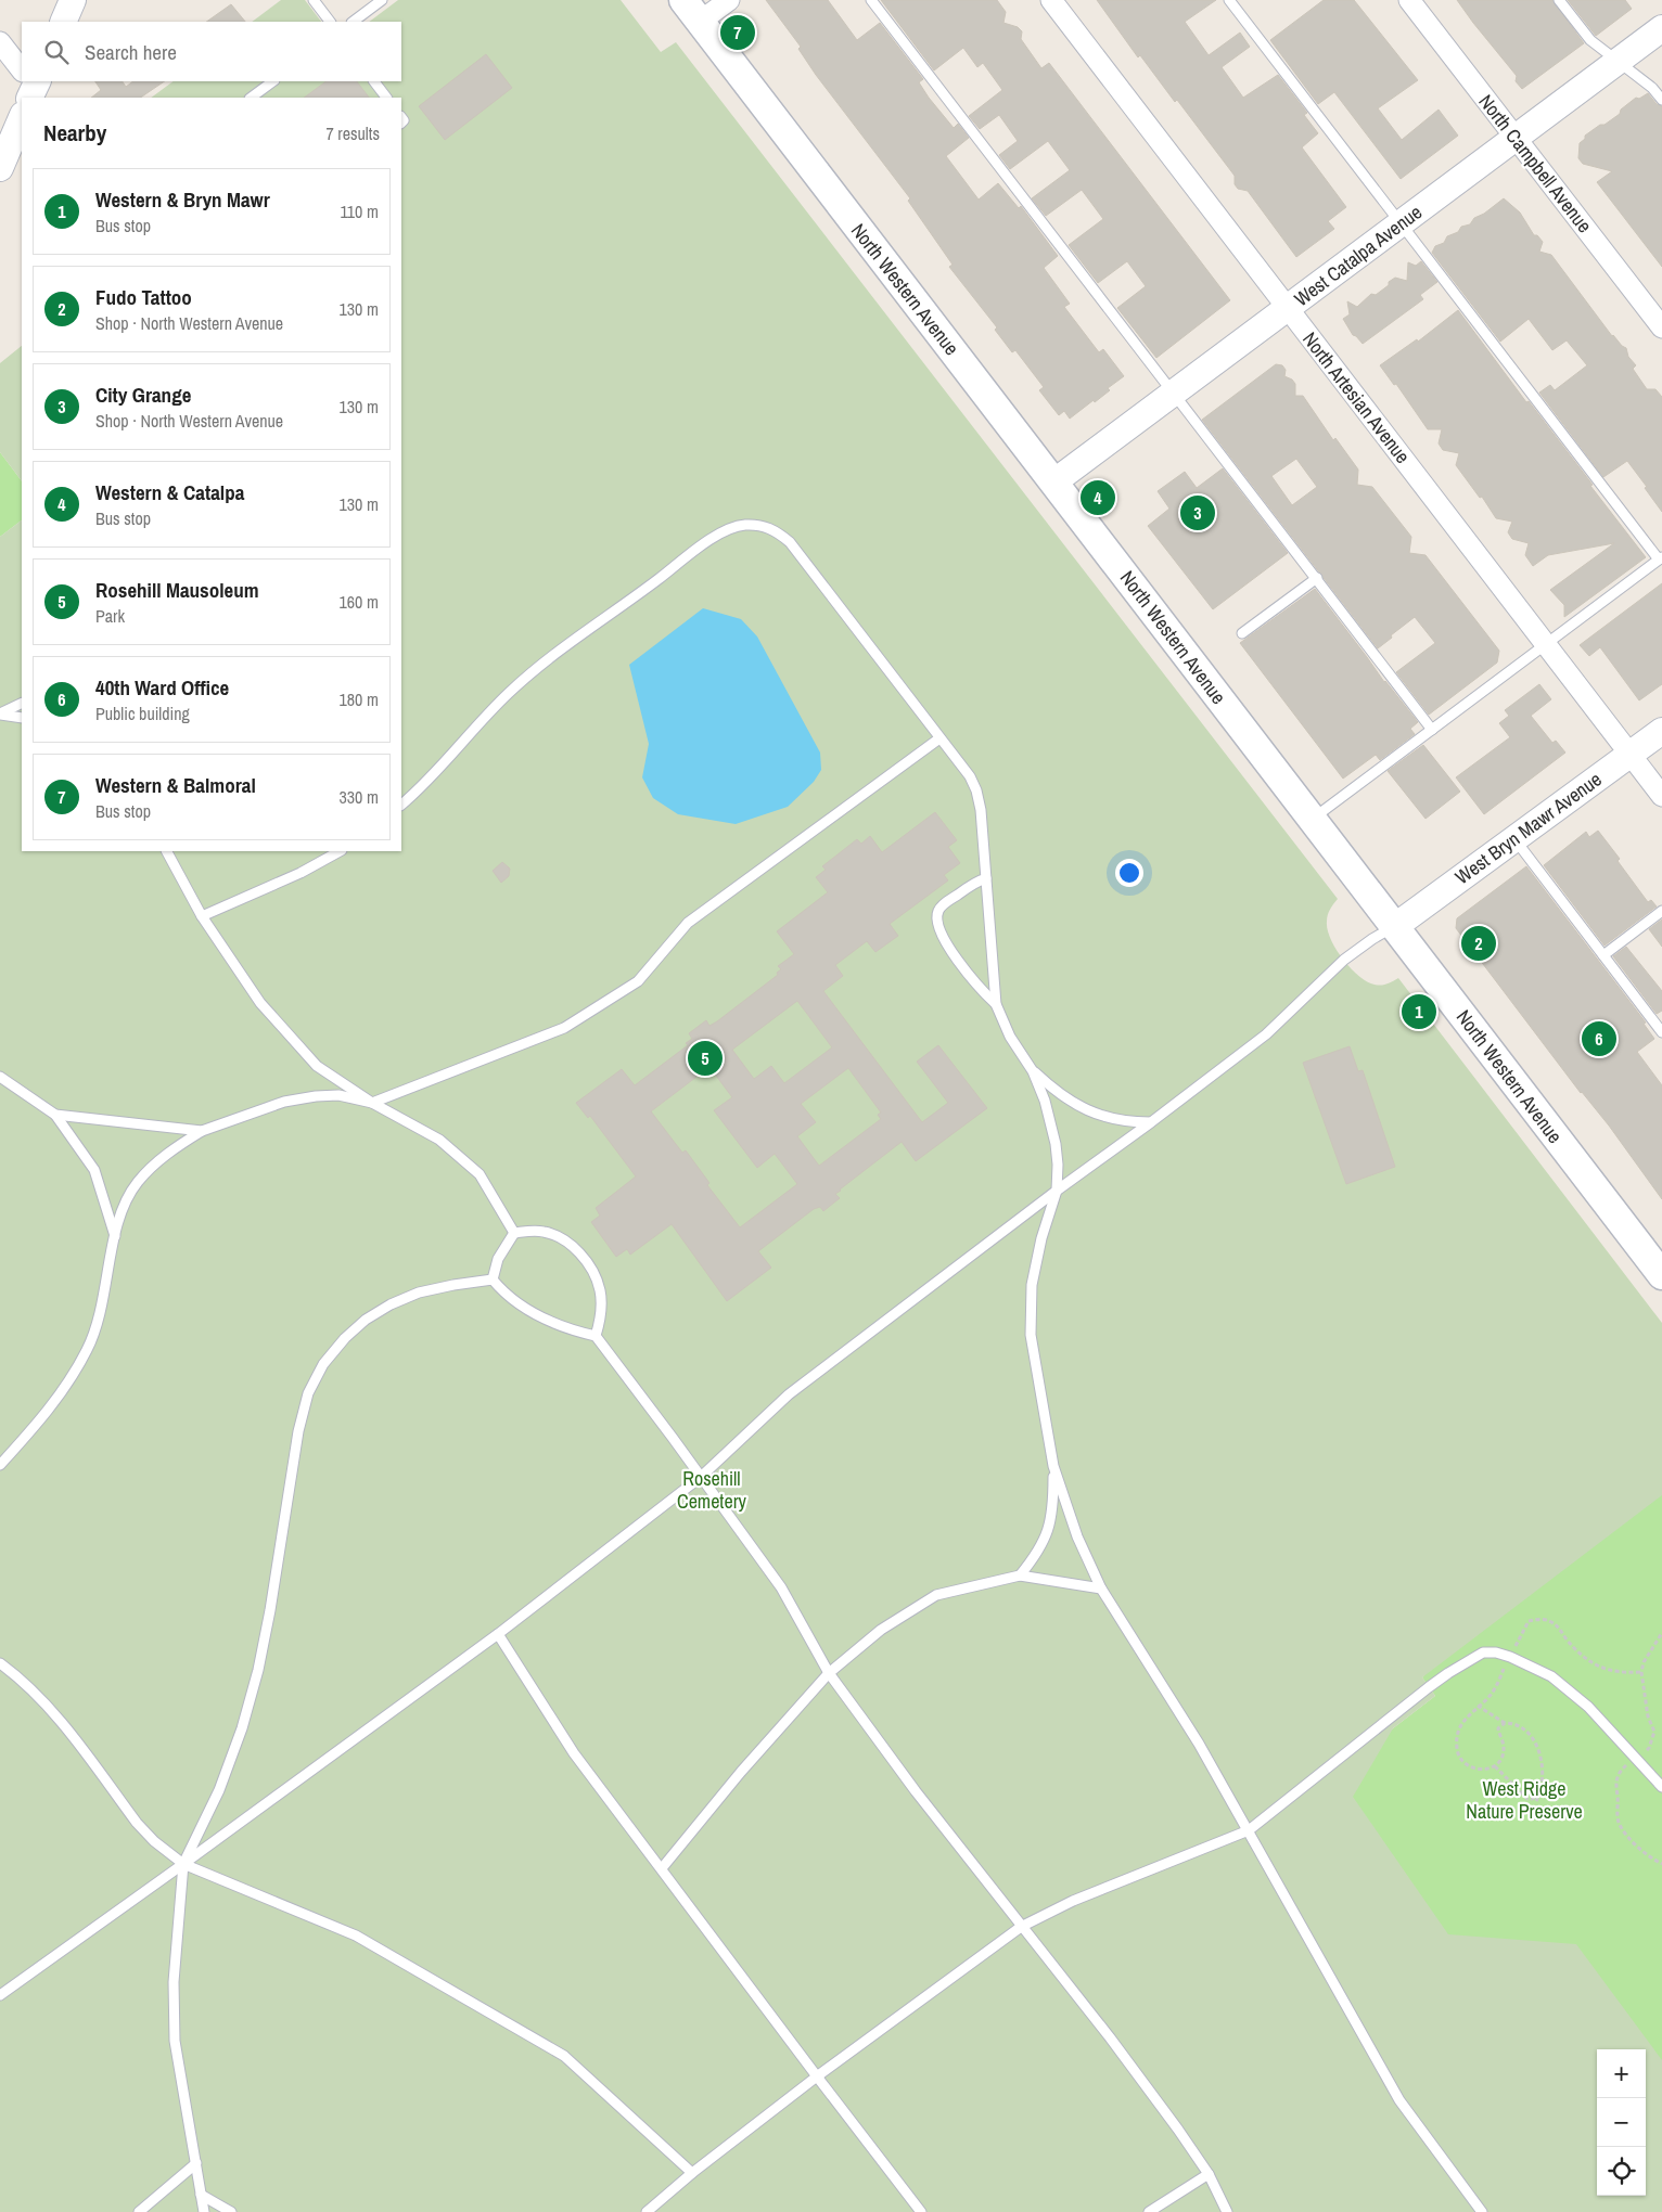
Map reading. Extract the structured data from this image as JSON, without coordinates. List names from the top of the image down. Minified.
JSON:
{"streets":{"main road":["North Western Avenue"],"street":["North Campbell Avenue","West Catalpa Avenue","North Artesian Avenue","West Bryn Mawr Avenue"]},"crossings":[["North Campbell Avenue","West Catalpa Avenue"],["West Catalpa Avenue","North Western Avenue"],["West Catalpa Avenue","North Artesian Avenue"],["North Western Avenue","West Bryn Mawr Avenue"],["North Artesian Avenue","West Bryn Mawr Avenue"]],"parks":["Rosehill Cemetery","West Ridge Nature Preserve"],"page":{"pins":["7","4","3","2","1","6","5"],"search":"Search here","heading":["Nearby","7 results"],"list":[{"mark":"1","name":"Western & Bryn Mawr","note":"Bus stop","value":"110 m"},{"mark":"2","name":"Fudo Tattoo","note":"Shop · North Western Avenue","value":"130 m"},{"mark":"3","name":"City Grange","note":"Shop · North Western Avenue","value":"130 m"},{"mark":"4","name":"Western & Catalpa","note":"Bus stop","value":"130 m"},{"mark":"5","name":"Rosehill Mausoleum","note":"Park","value":"160 m"},{"mark":"6","name":"40th Ward Office","note":"Public building","value":"180 m"},{"mark":"7","name":"Western & Balmoral","note":"Bus stop","value":"330 m"}],"map_buttons":["+","−"]}}
